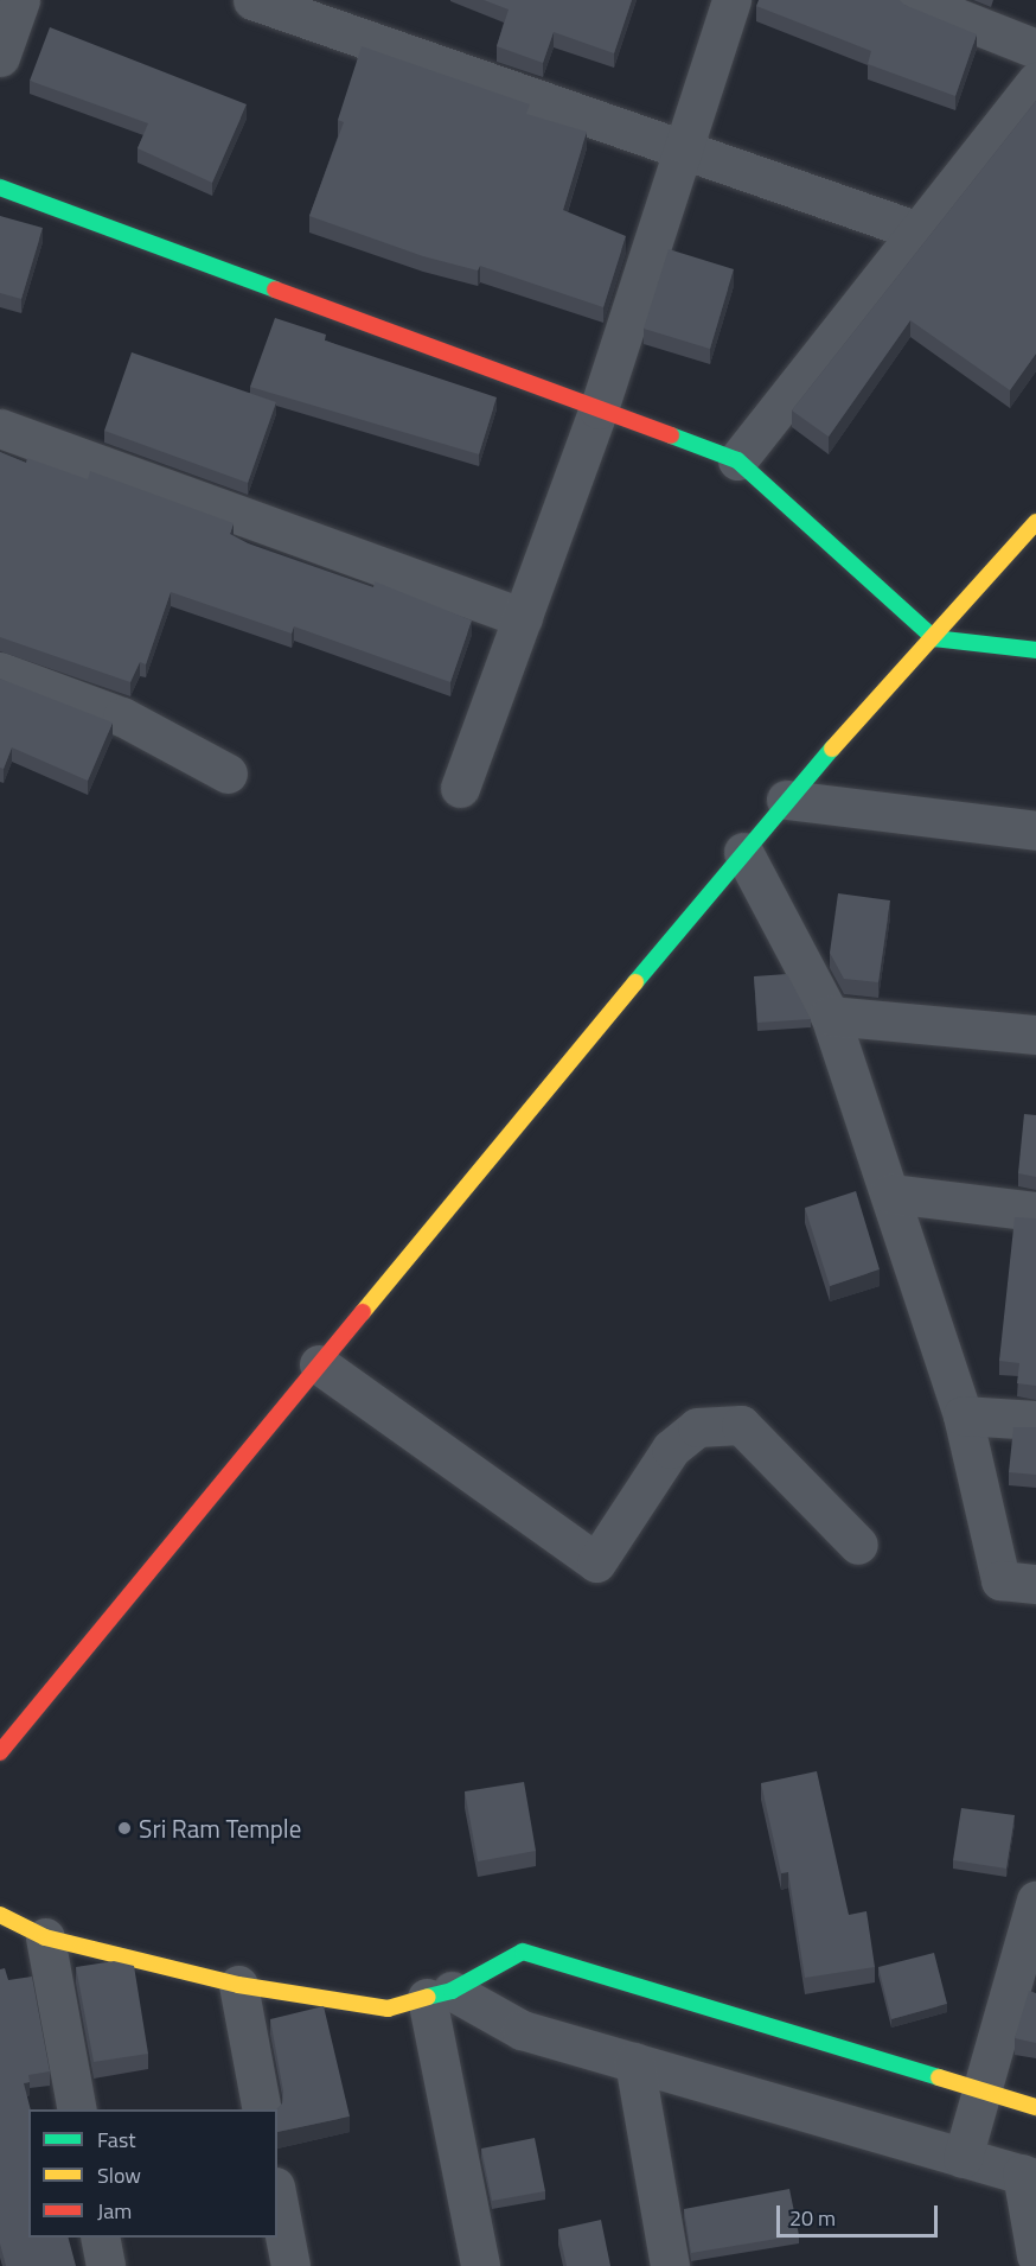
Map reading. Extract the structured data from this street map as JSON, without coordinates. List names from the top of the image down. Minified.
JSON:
{"places":["Sri Ram Temple"],"legend":["Fast","Slow","Jam"],"scale_bar":"20 m"}
